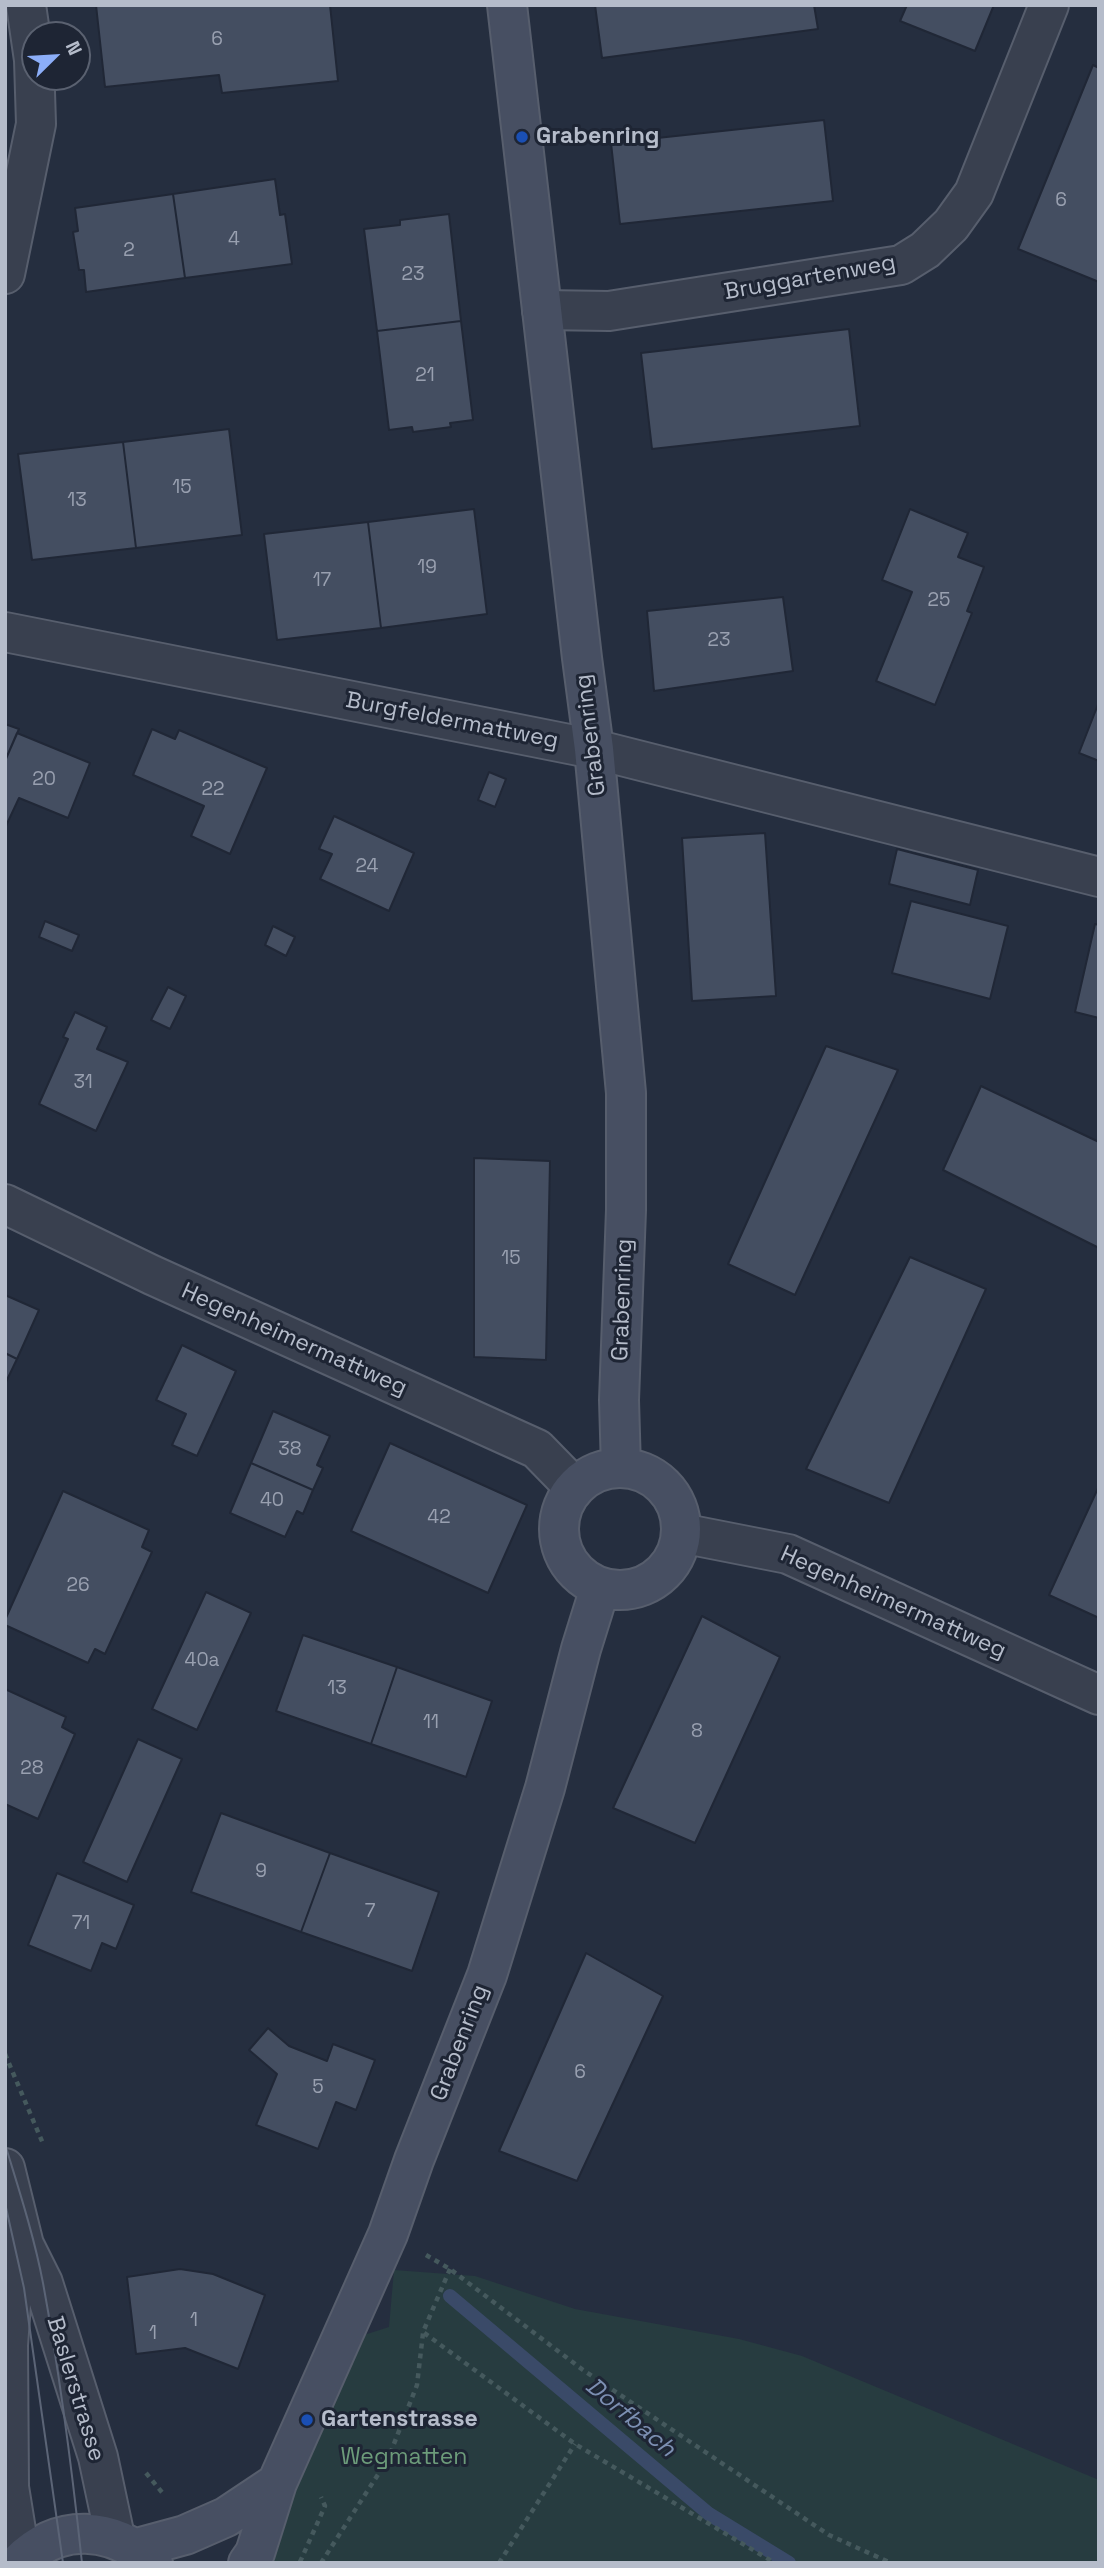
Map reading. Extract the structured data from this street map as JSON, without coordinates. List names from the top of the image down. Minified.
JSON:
{"streets":{"main road":["Grabenring"],"street":["Bruggartenweg","Burgfeldermattweg","Hegenheimermattweg","Baslerstrasse"]},"crossings":[["Bruggartenweg","Grabenring"],["Burgfeldermattweg","Grabenring"],["Grabenring","Hegenheimermattweg"]],"water":["Dorfbach"],"parks":["Wegmatten"],"places":["Grabenring","Gartenstrasse"],"house_numbers":["6","6","4","2","23","21","15","13","19","17","25","23","20","22","24","31","15","38","40","42","26","40a","13","11","8","28","9","7","71","6","5","1","1"],"north":"top right"}
